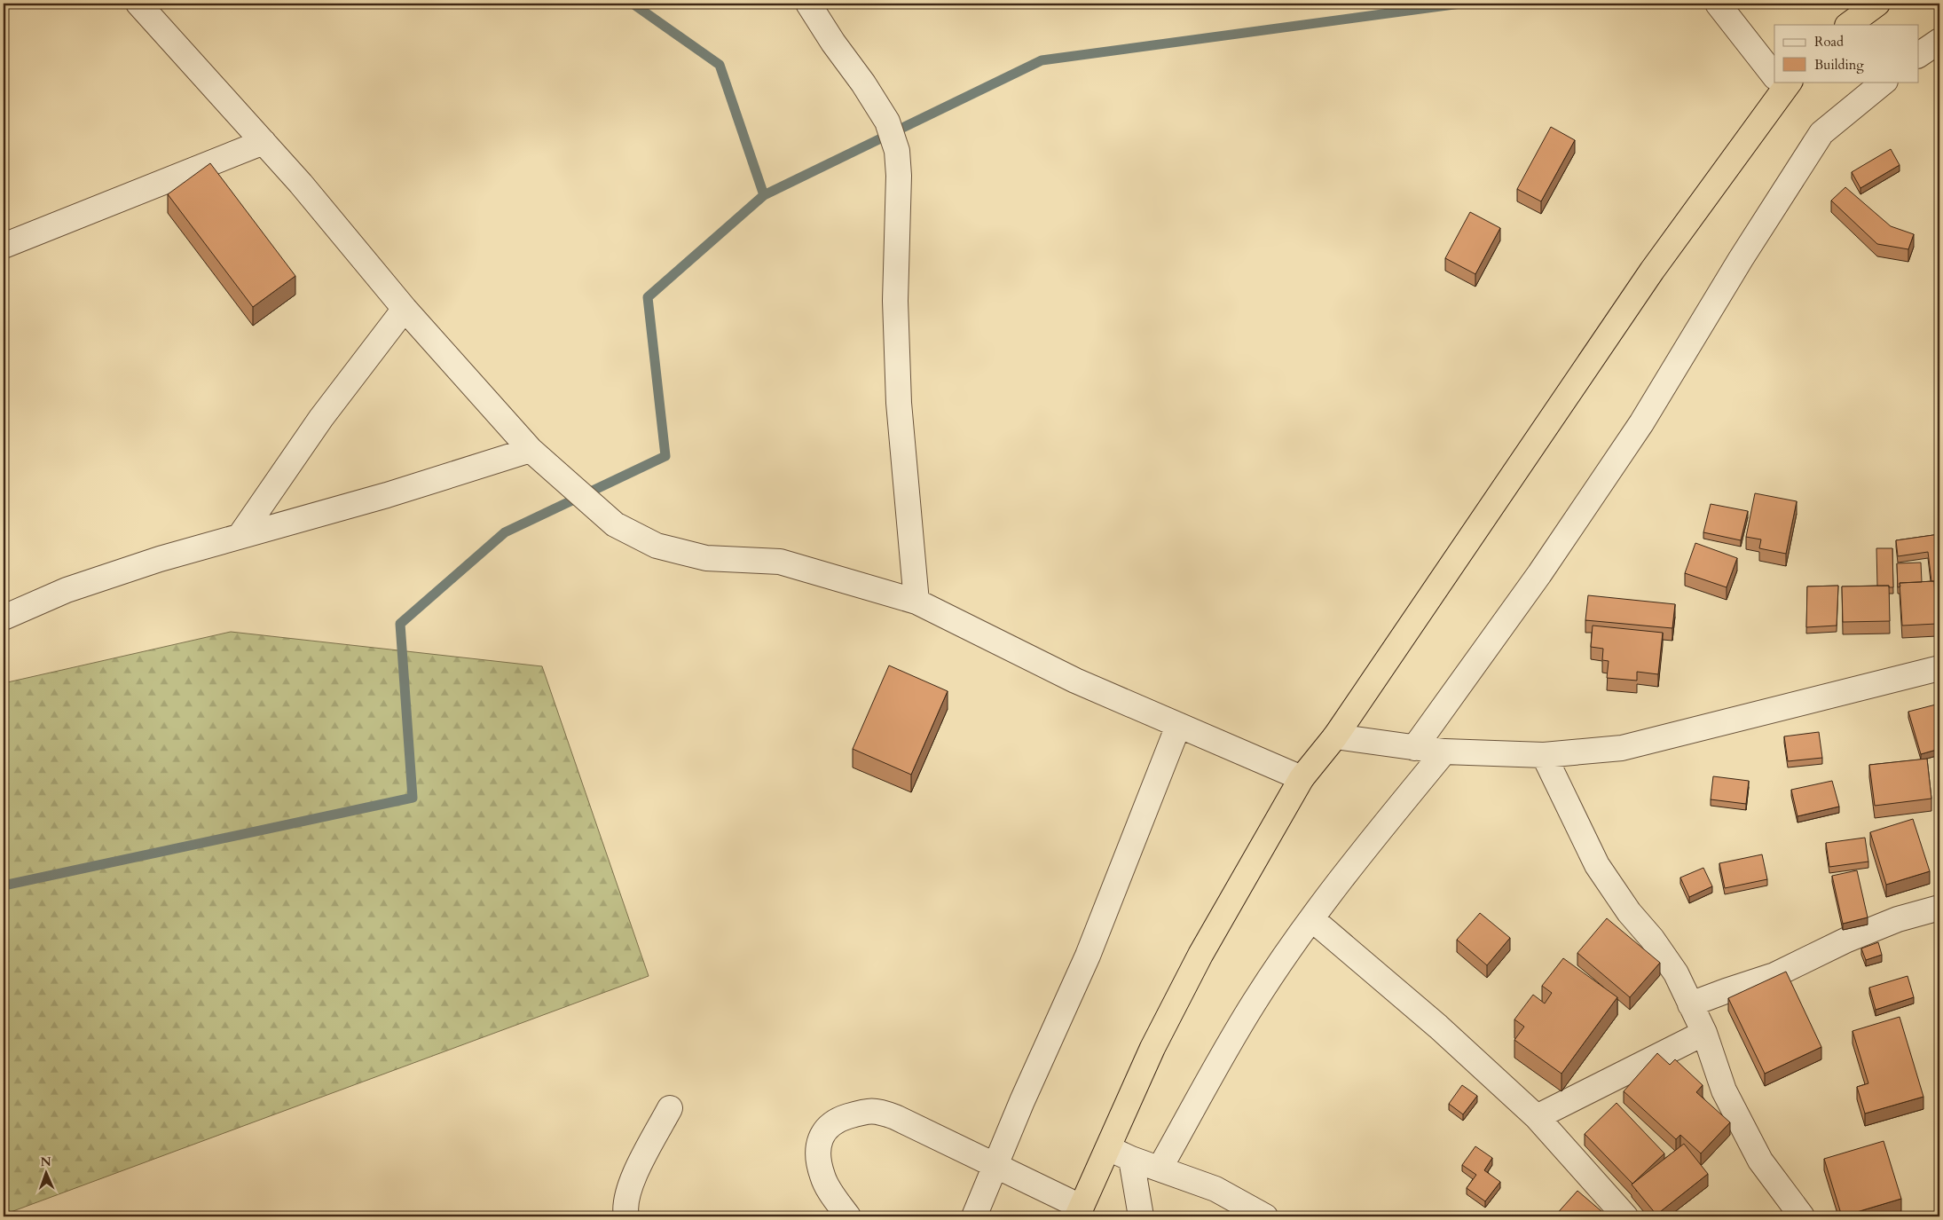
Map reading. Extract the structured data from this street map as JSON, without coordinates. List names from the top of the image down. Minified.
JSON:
{"legend":["Road","Building"],"north":"top"}
